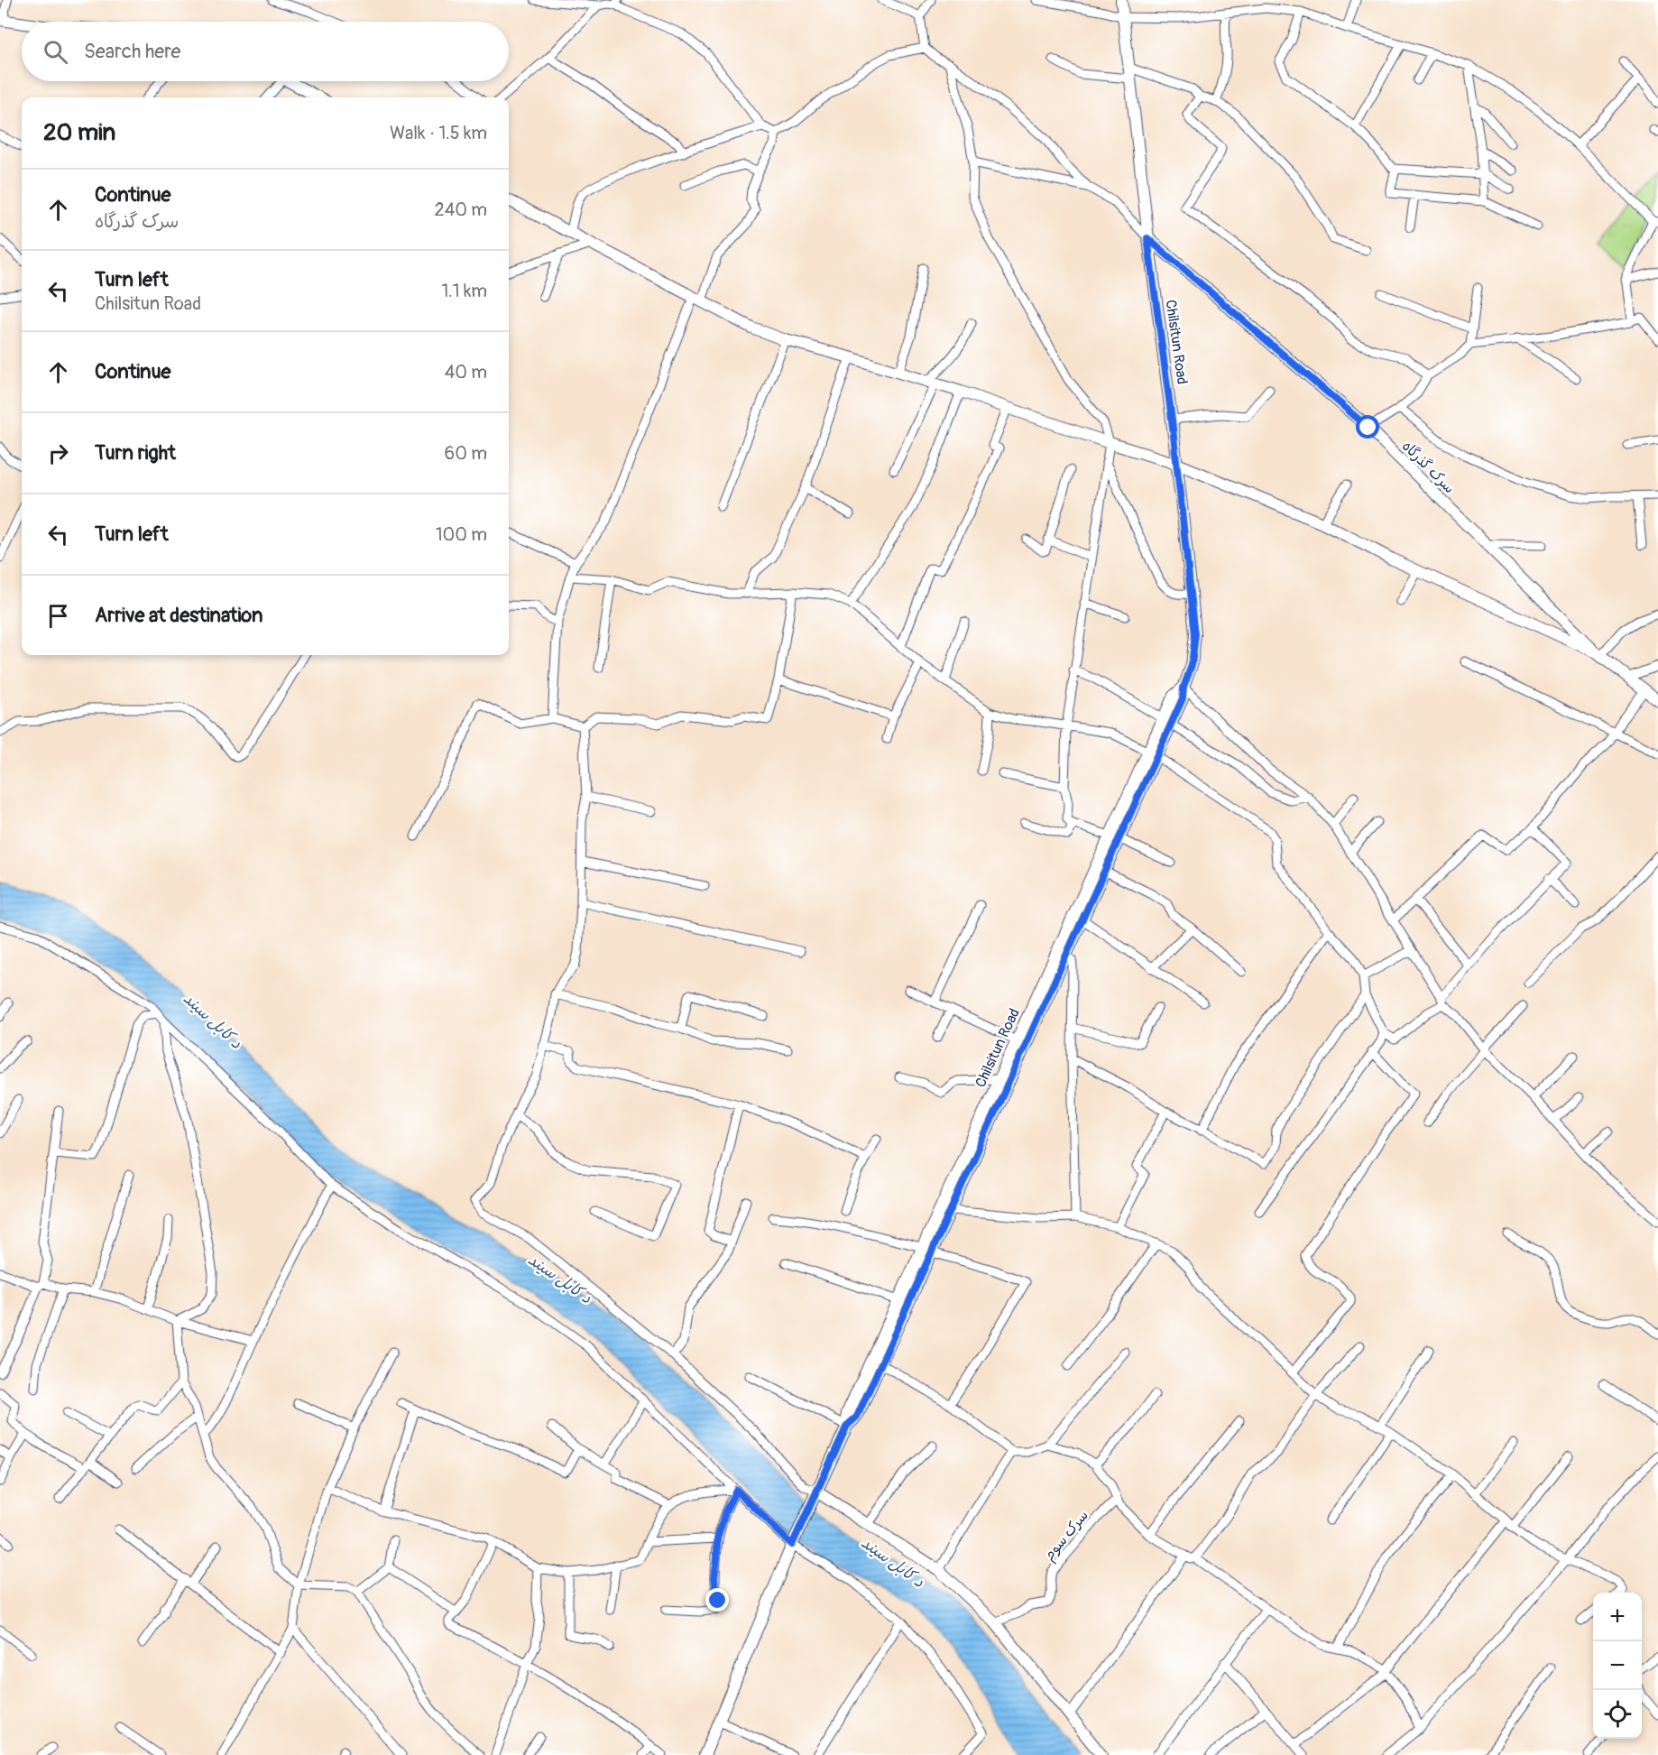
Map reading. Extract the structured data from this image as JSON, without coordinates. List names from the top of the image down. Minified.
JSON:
{"streets":{"main road":["Chilsitun Road","سرک گذرگاه"],"street":["سرک سوم"]},"crossings":[["Chilsitun Road","سرک گذرگاه"]],"water":["د کابل سيند"],"page":{"search":"Search here","heading":["20 min","Walk · 1.5 km"],"list":[["Continue","سرک گذرگاه","240 m"],["Turn left","Chilsitun Road","1.1 km"],["Continue","40 m"],["Turn right","60 m"],["Turn left","100 m"],"Arrive at destination"],"map_buttons":["+","−"]}}
